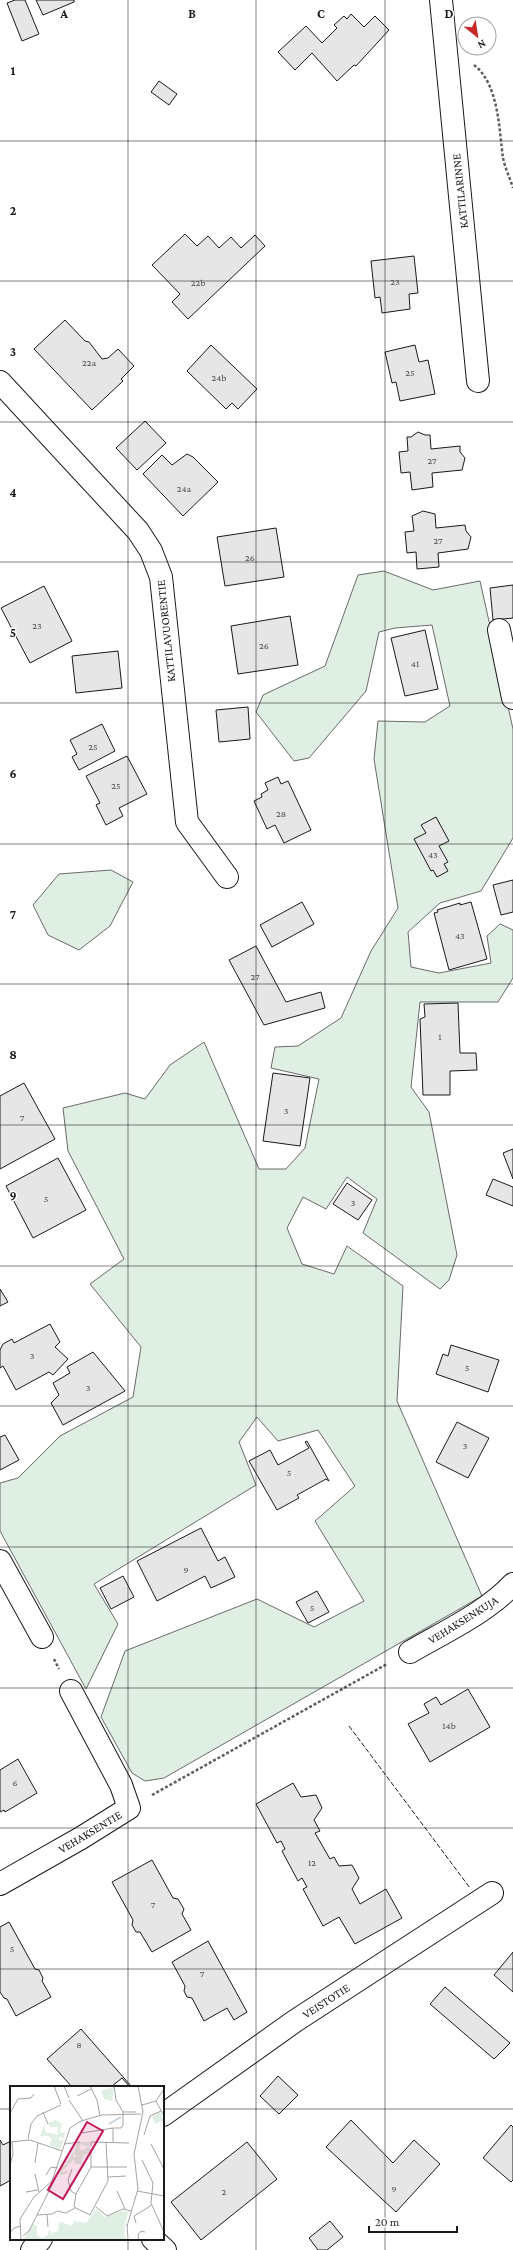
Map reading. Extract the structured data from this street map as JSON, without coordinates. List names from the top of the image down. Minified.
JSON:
{"streets":{"street":["KATTILARINNE","KATTILAVUORENTIE","VEHAKSENKUJA","VEHAKSENTIE","VEISTOTIE"]},"house_numbers":["23","22b","22a","25","24b","27","24a","27","26","23","26","41","25","25","28","43","43","27","1","3","7","5","3","3","5","3","3","5","9","5","14b","6","12","7","5","7","8","9","2"],"scale_bar":"20 m","north":"bottom right","grid":{"columns":["A","B","C","D"],"rows":["1","2","3","4","5","6","7","8","9"]}}
